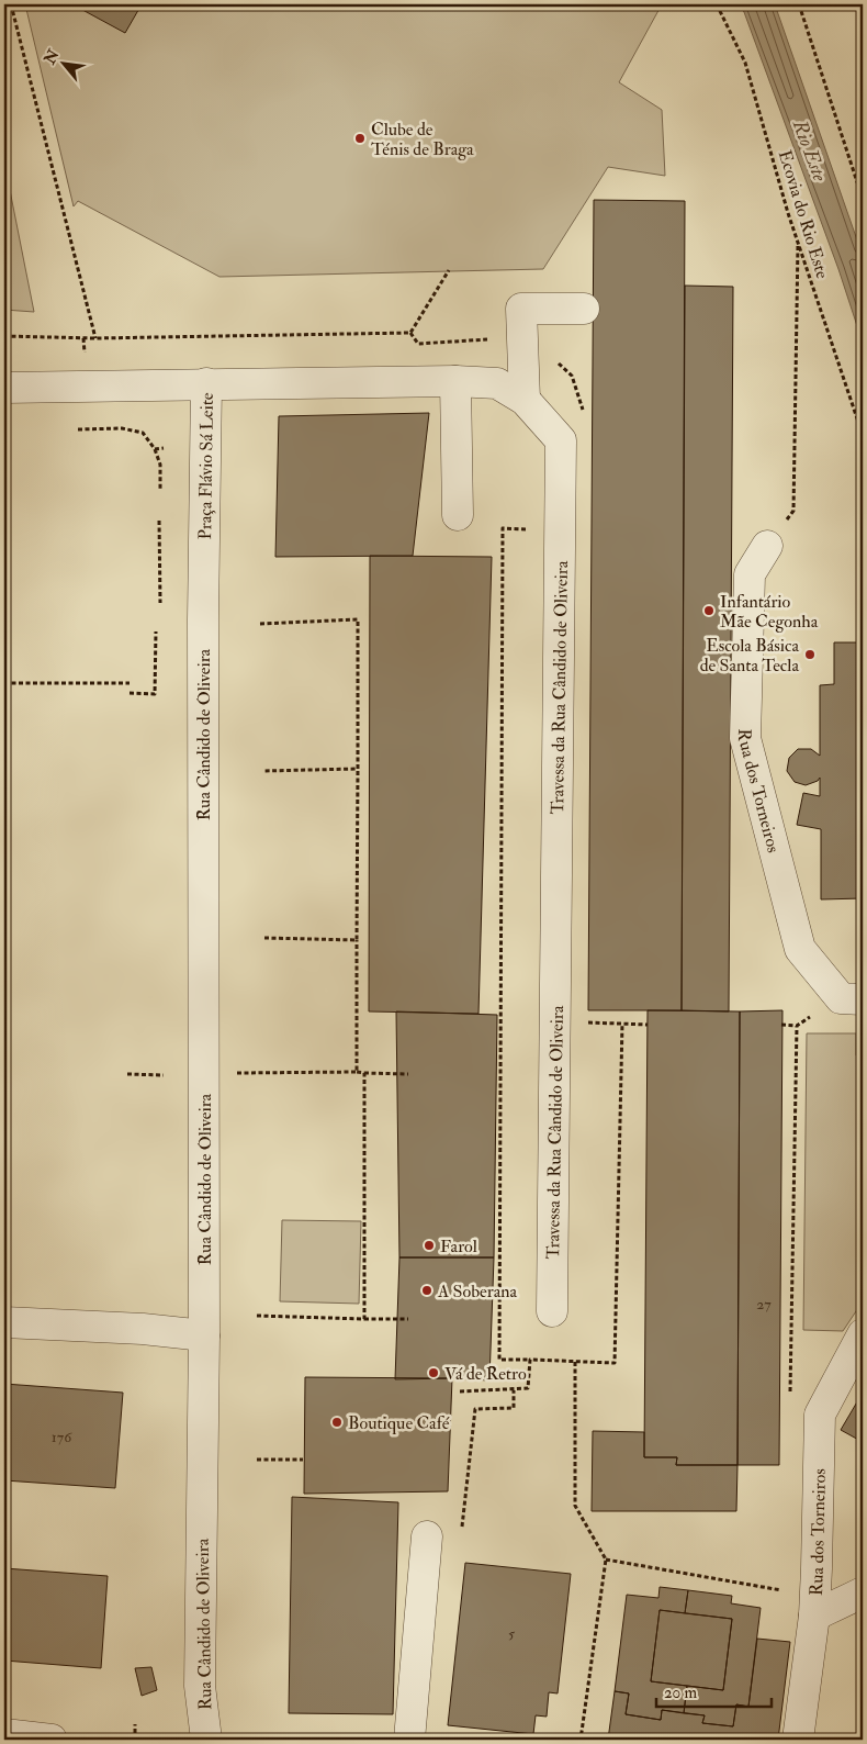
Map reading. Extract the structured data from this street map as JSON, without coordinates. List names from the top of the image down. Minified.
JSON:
{"streets":{"street":["Praça Flávio Sá Leite","Travessa da Rua Cândido de Oliveira","Rua Cândido de Oliveira","Rua dos Torneiros"],"path":["Ecovia do Rio Este"]},"crossings":[["Praça Flávio Sá Leite","Travessa da Rua Cândido de Oliveira"],["Praça Flávio Sá Leite","Rua Cândido de Oliveira"]],"water":["Rio Este"],"places":["Clube de Ténis de Braga","Infantário Mãe Cegonha","Escola Básica de Santa Tecla","Farol","A Soberana","Vá de Retro","Boutique Café"],"house_numbers":["27","176","5"],"scale_bar":"20 m","north":"top left"}
